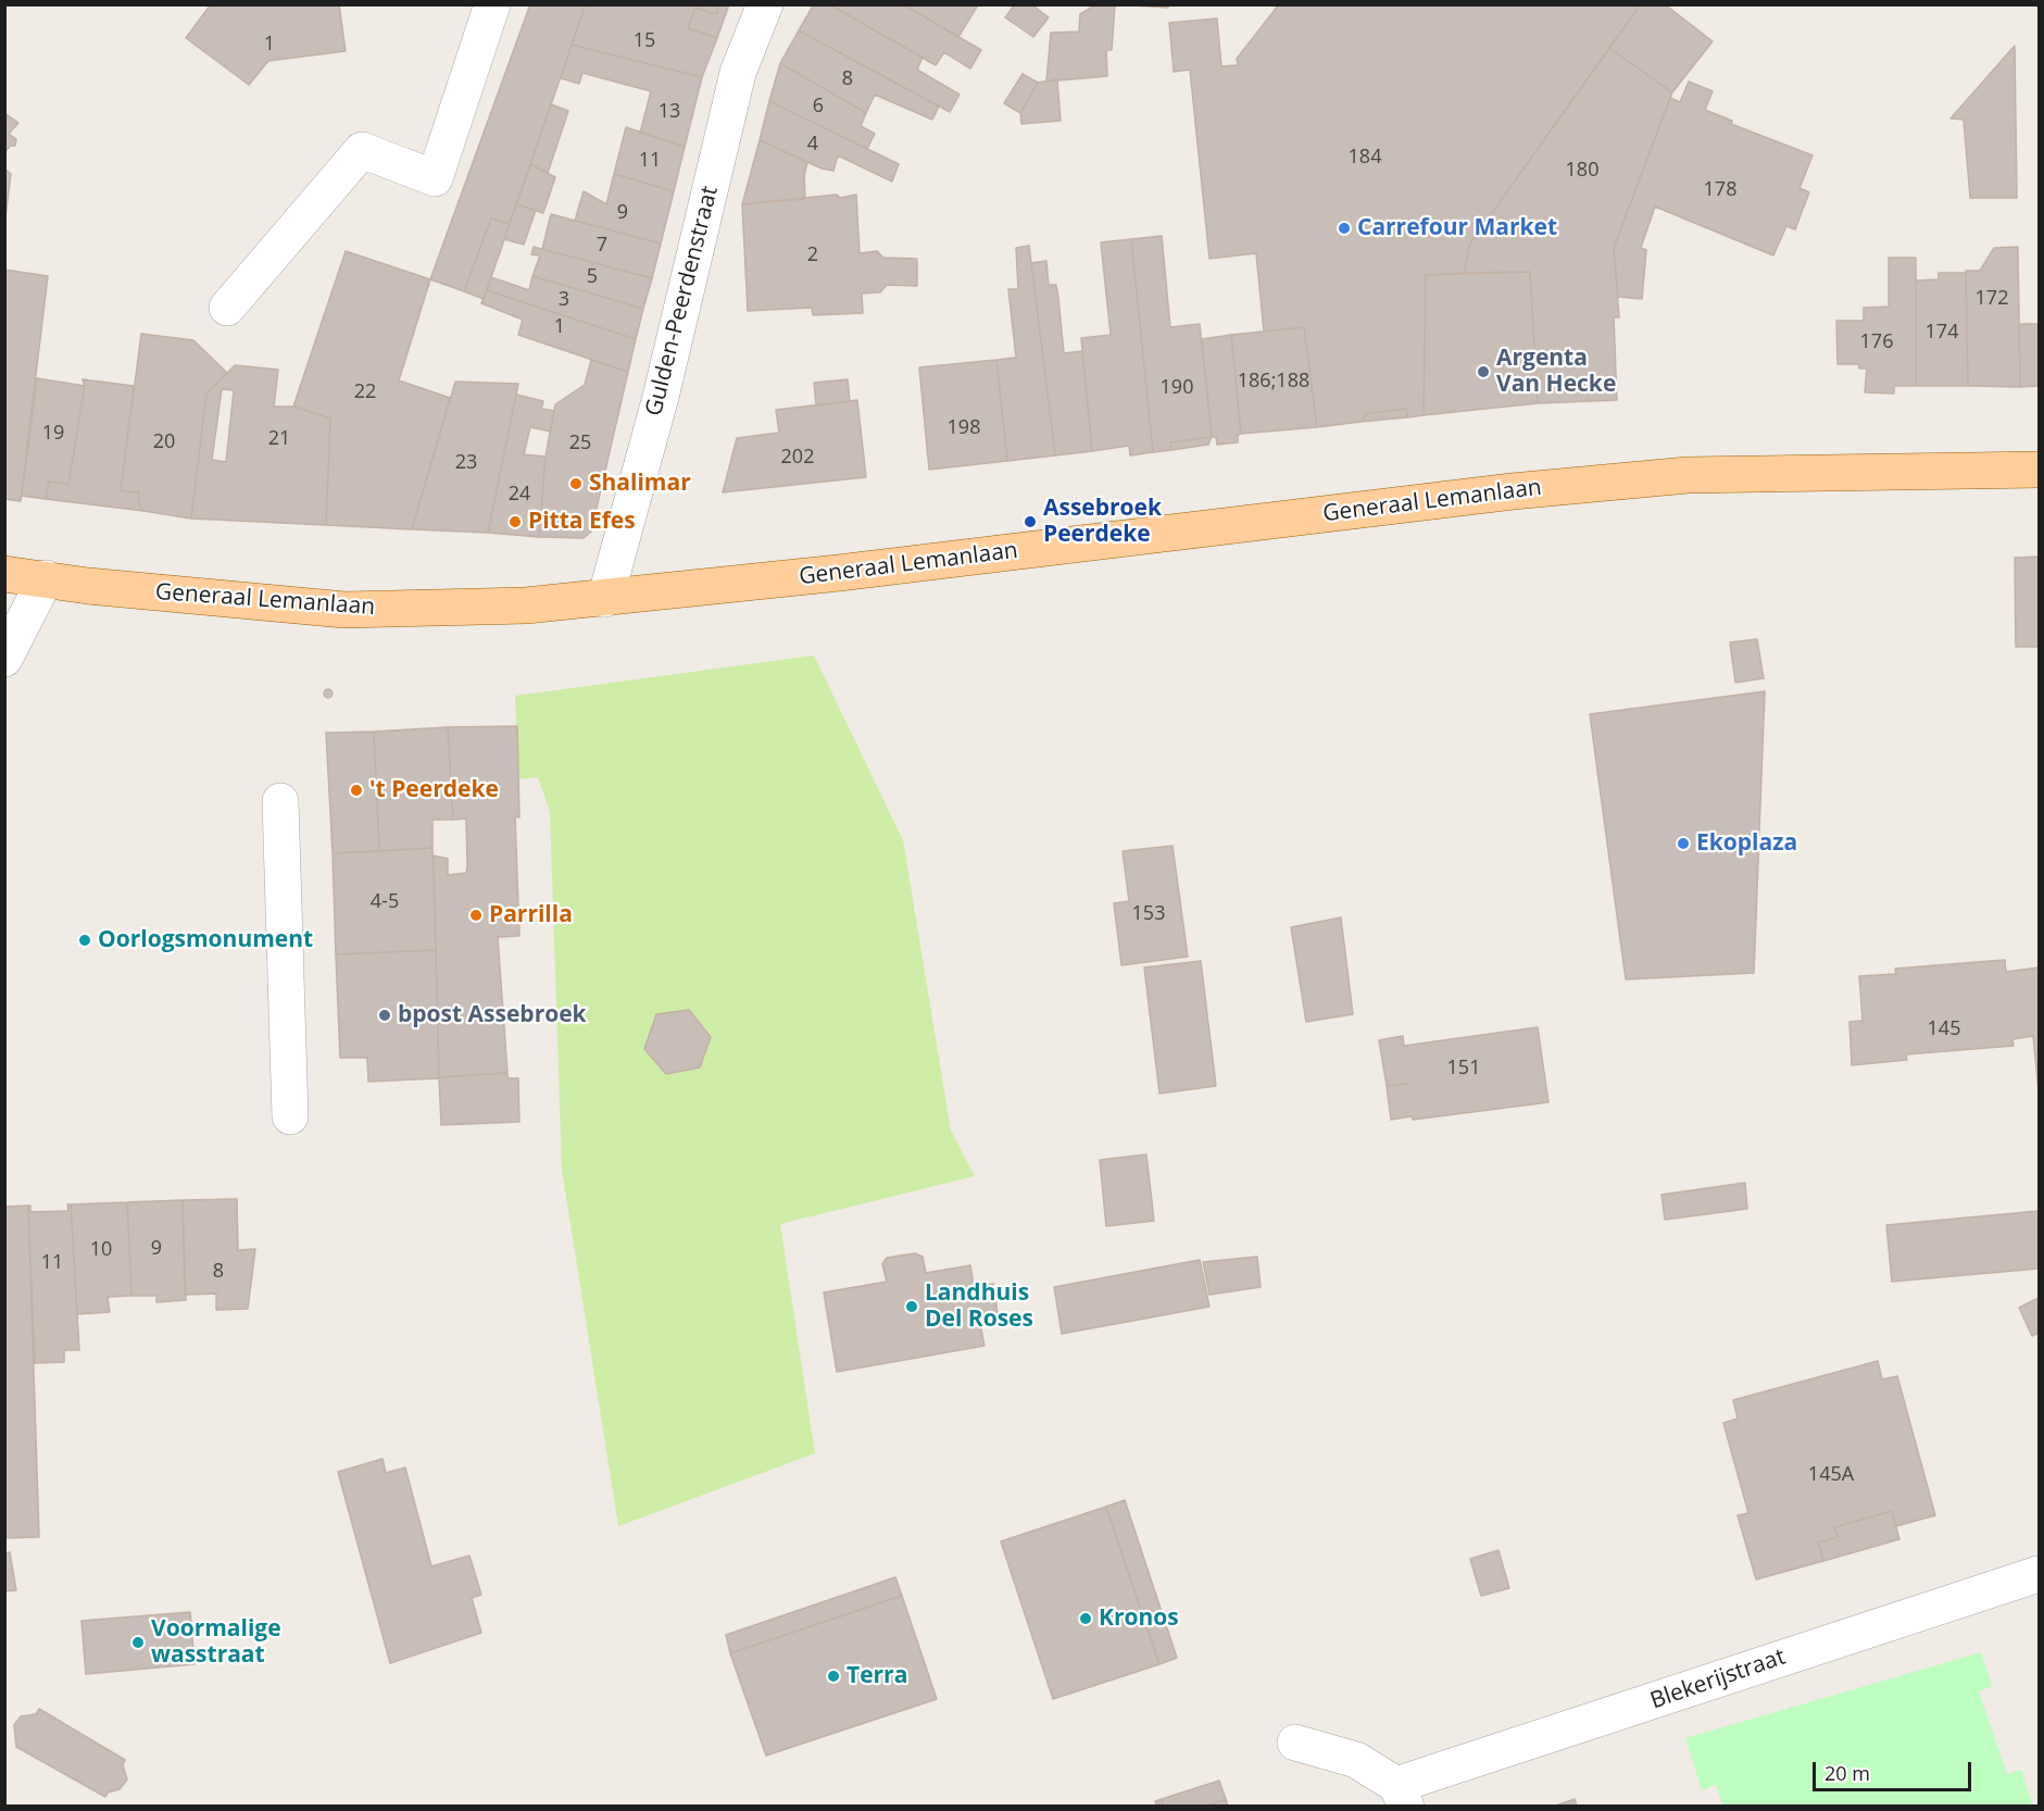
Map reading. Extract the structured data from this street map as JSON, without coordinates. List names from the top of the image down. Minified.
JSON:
{"streets":{"main road":["Generaal Lemanlaan"],"street":["Gulden-Peerdenstraat","Blekerijstraat"]},"crossings":[["Gulden-Peerdenstraat","Generaal Lemanlaan"]],"places":["Carrefour Market","Argenta Van Hecke","Shalimar","Pitta Efes","Assebroek Peerdeke","'t Peerdeke","Ekoplaza","Parrilla","Oorlogsmonument","bpost Assebroek","Landhuis Del Roses","Kronos","Voormalige wasstraat","Terra"],"house_numbers":["15","1","8","6","13","4","184","11","180","178","9","7","2","5","172","3","1","174","176","186;188","190","22","198","19","21","20","25","202","23","24","4-5","153","145","151","9","10","11","8","145A"],"scale_bar":"20 m"}
